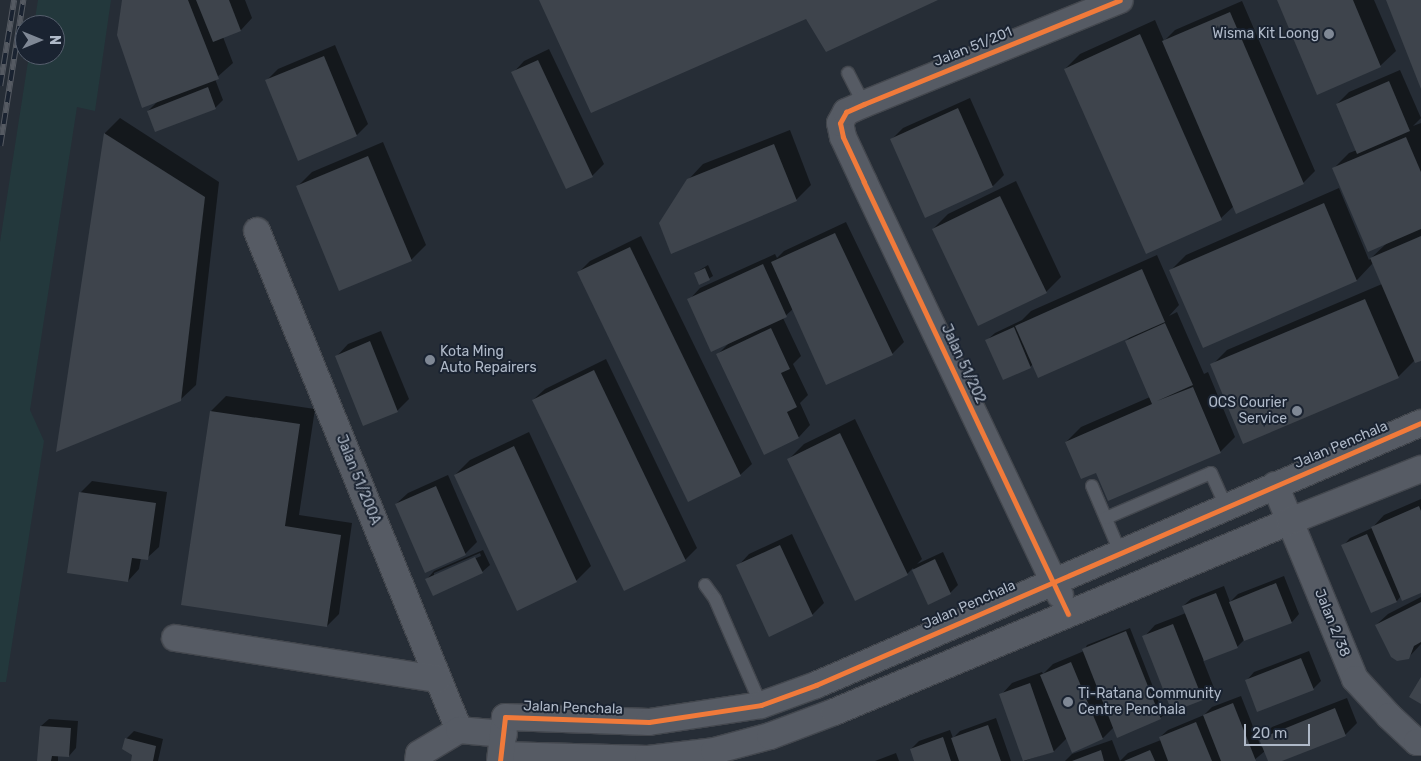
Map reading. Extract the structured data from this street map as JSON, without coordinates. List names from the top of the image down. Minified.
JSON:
{"streets":{"street":["Jalan 51/201","Jalan 51/202","Jalan Penchala","Jalan 51/200A","Jalan 2/38"]},"crossings":[["Jalan 51/201","Jalan 51/202"],["Jalan 51/202","Jalan Penchala"],["Jalan Penchala","Jalan 51/200A"],["Jalan Penchala","Jalan 2/38"]],"places":["Wisma Kit Loong","Kota Ming Auto Repairers","OCS Courier Service","Ti-Ratana Community Centre Penchala"],"scale_bar":"20 m","north":"right"}
